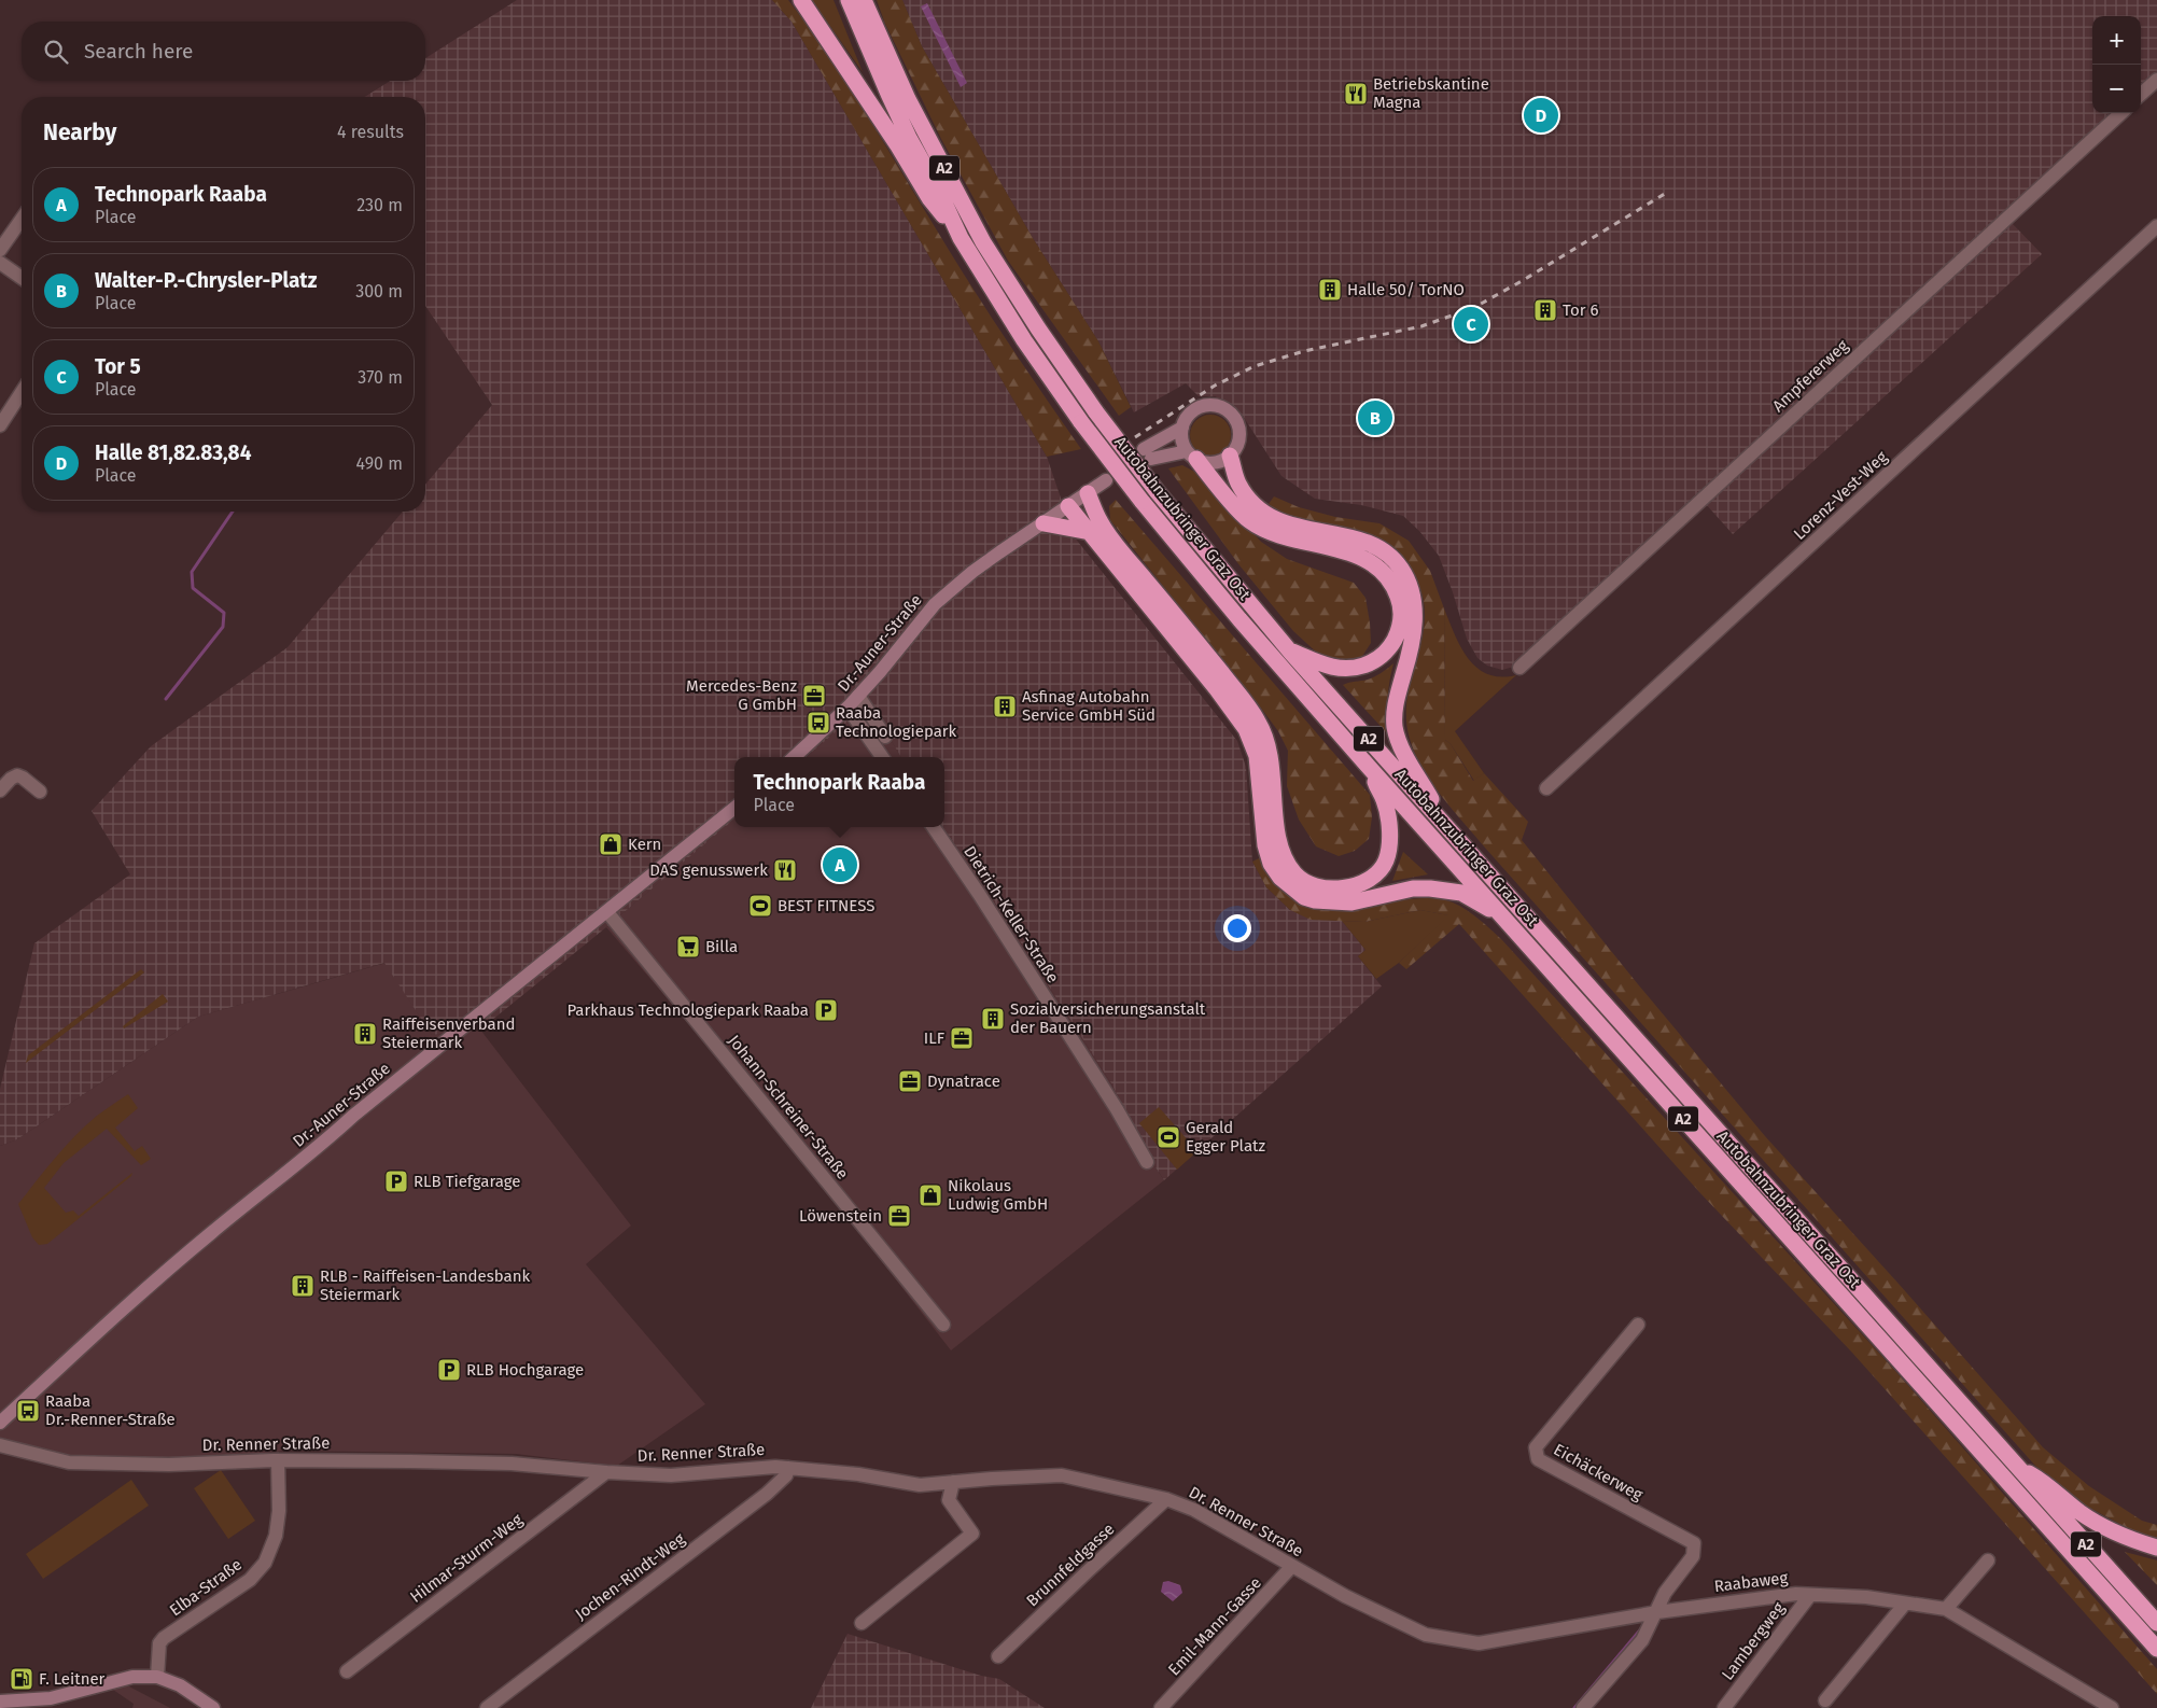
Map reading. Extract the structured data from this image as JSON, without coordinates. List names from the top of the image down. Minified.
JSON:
{"streets":{"highway":["A2","Autobahnzubringer Graz Ost"],"main road":["Dr.-Auner-Straße"],"street":["Ampfererweg","Lorenz-Vest-Weg","Dietrich-Keller-Straße","Johann-Schreiner-Straße","Dr. Renner Straße","Eichäckerweg","Hilmar-Sturm-Weg","Brunnfeldgasse","Jochen-Rindt-Weg","Raabaweg","Elba-Straße","Emil-Mann-Gasse","Lambergweg"]},"crossings":[["Dr.-Auner-Straße","Johann-Schreiner-Straße"],["Dr. Renner Straße","Hilmar-Sturm-Weg"],["Dr. Renner Straße","Brunnfeldgasse"],["Dr. Renner Straße","Jochen-Rindt-Weg"],["Dr. Renner Straße","Raabaweg"],["Dr. Renner Straße","Elba-Straße"],["Dr. Renner Straße","Emil-Mann-Gasse"],["Eichäckerweg","Raabaweg"],["Raabaweg","Lambergweg"]],"places":{"restaurant":["Betriebskantine Magna","DAS genusswerk"],"building":["Halle 50/ TorNO","Tor 6","Asfinag Autobahn Service GmbH Süd","Sozialversicherungsanstalt der Bauern","Raiffeisenverband Steiermark","RLB - Raiffeisen-Landesbank Steiermark"],"office":["Mercedes-Benz G GmbH","ILF","Dynatrace","Löwenstein"],"bus stop":["Raaba Technologiepark","Raaba Dr.-Renner-Straße"],"shop":["Kern","Nikolaus Ludwig GmbH"],"sports":["BEST FITNESS","Gerald Egger Platz"],"supermarket":["Billa"],"parking":["Parkhaus Technologiepark Raaba","RLB Tiefgarage","RLB Hochgarage"],"fuel station":["F. Leitner"]},"page":{"map_buttons":["+","−"],"search":"Search here","pins":["D","C","B","A"],"heading":["Nearby","4 results"],"list":[{"mark":"A","name":"Technopark Raaba","note":"Place","value":"230 m"},{"mark":"B","name":"Walter-P.-Chrysler-Platz","note":"Place","value":"300 m"},{"mark":"C","name":"Tor 5","note":"Place","value":"370 m"},{"mark":"D","name":"Halle 81,82.83,84","note":"Place","value":"490 m"}],"popup":["Technopark Raaba","Place"]}}
